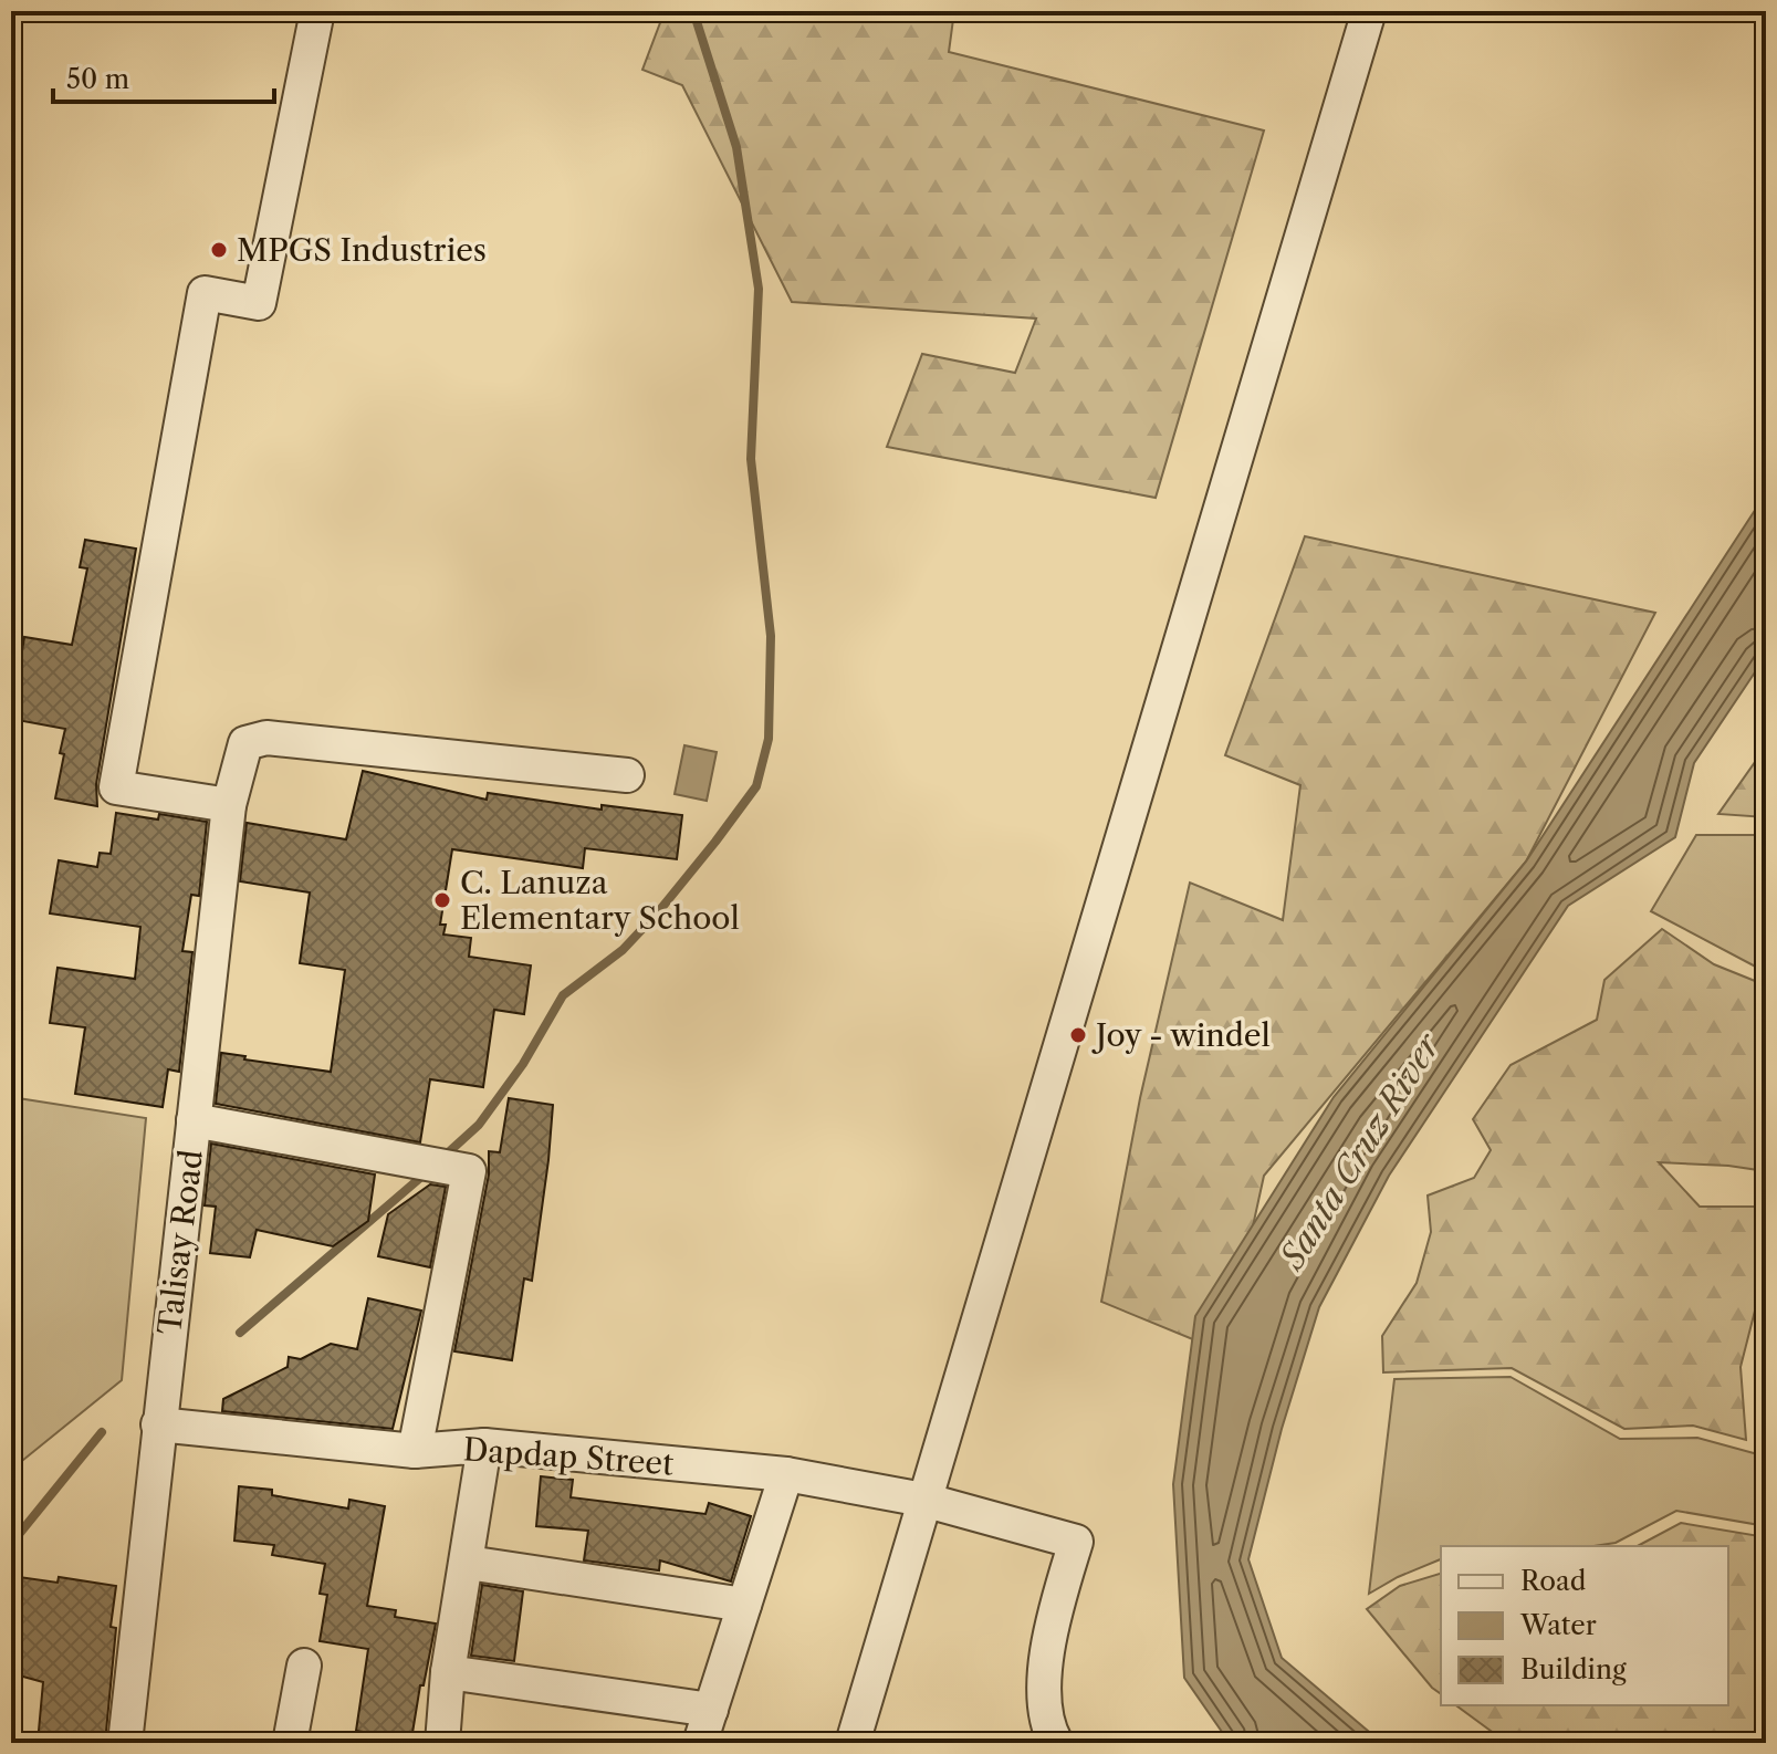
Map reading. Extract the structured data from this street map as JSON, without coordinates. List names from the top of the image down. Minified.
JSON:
{"streets":{"street":["Talisay Road","Dapdap Street"]},"crossings":[["Talisay Road","Dapdap Street"]],"water":["Santa Cruz River"],"places":["MPGS Industries","C. Lanuza Elementary School","Joy - windel"],"legend":["Road","Water","Building"],"scale_bar":"50 m"}
